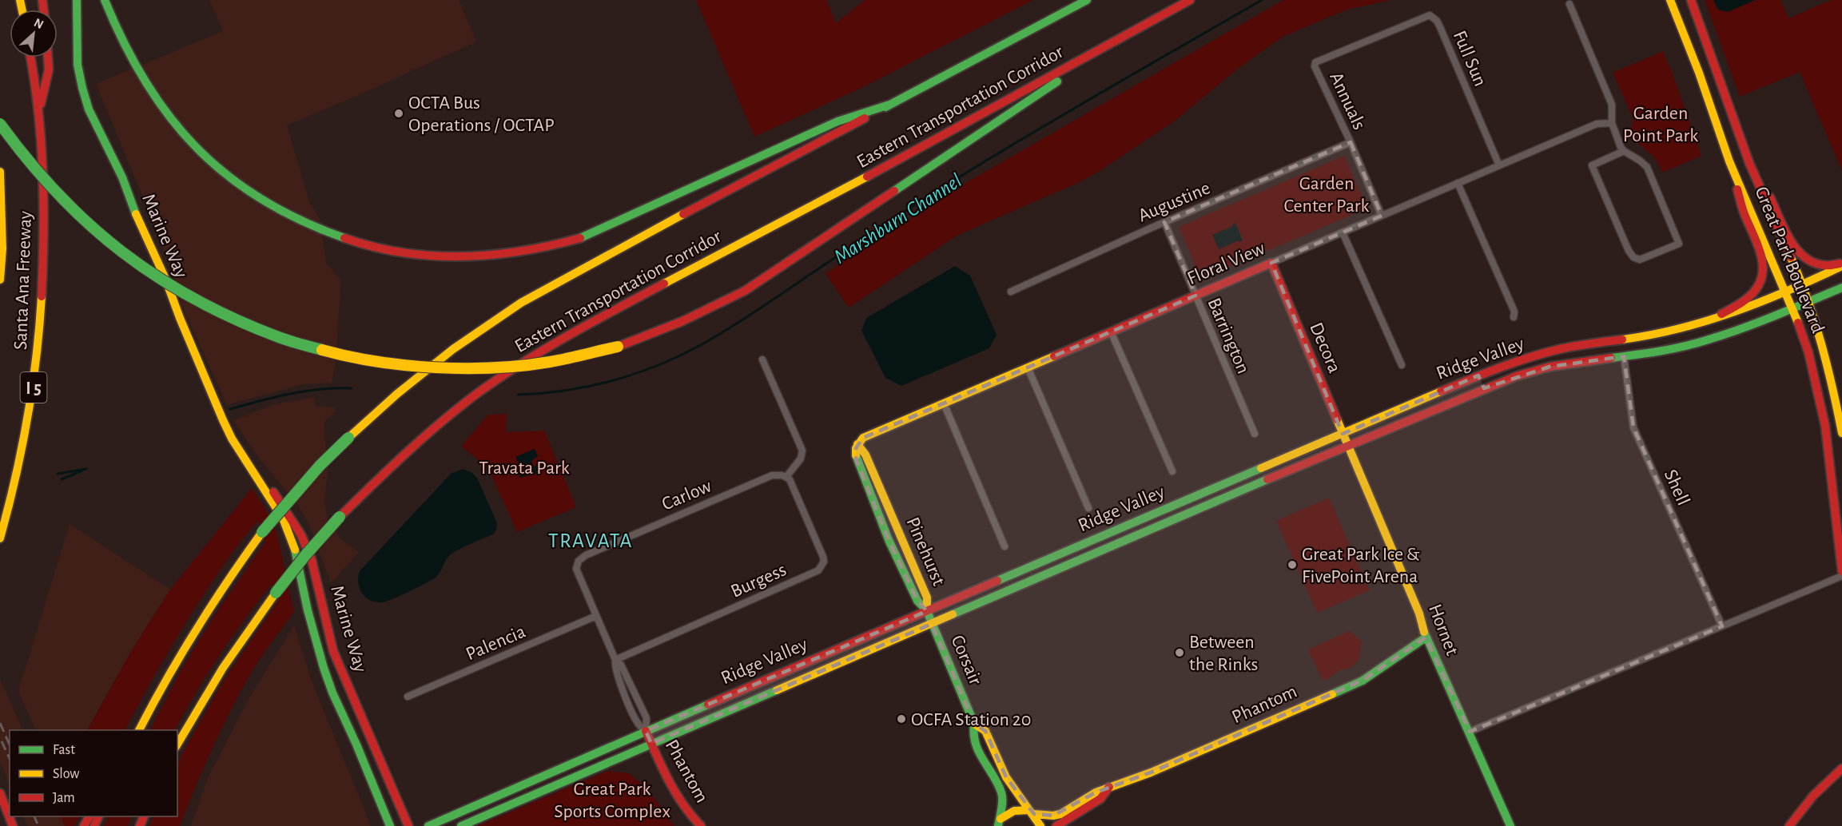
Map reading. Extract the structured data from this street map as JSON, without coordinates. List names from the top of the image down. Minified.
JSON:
{"streets":{"main road":["Eastern Transportation Corridor","Marine Way","Great Park Boulevard","Floral View","Santa Ana Freeway","Decora","Ridge Valley","I 5","Pinehurst","Hornet","Corsair","Phantom"],"street":["Full Sun","Annuals","Augustine","Barrington","Shell","Carlow","Burgess","Palencia"]},"crossings":[["Full Sun","Annuals"],["Full Sun","Floral View"],["Annuals","Augustine"],["Annuals","Floral View"],["Augustine","Barrington"],["Great Park Boulevard","Ridge Valley"],["Floral View","Barrington"],["Floral View","Decora"],["Floral View","Pinehurst"],["Decora","Ridge Valley"],["Decora","Hornet"],["Ridge Valley","Shell"],["Ridge Valley","Carlow"],["Ridge Valley","Pinehurst"],["Ridge Valley","Hornet"],["Ridge Valley","Corsair"],["Ridge Valley","Phantom"],["Carlow","Burgess"],["Carlow","Palencia"],["Carlow","Phantom"],["Pinehurst","Corsair"],["Hornet","Phantom"],["Corsair","Phantom"]],"districts":["TRAVATA"],"water":["Marshburn Channel"],"parks":["Garden Point Park","Garden Center Park","Travata Park","Great Park Sports Complex"],"places":["OCTA Bus Operations / OCTAP","Great Park Ice & FivePoint Arena","Between the Rinks","OCFA Station 20"],"legend":["Fast","Slow","Jam"],"north":"top right"}
